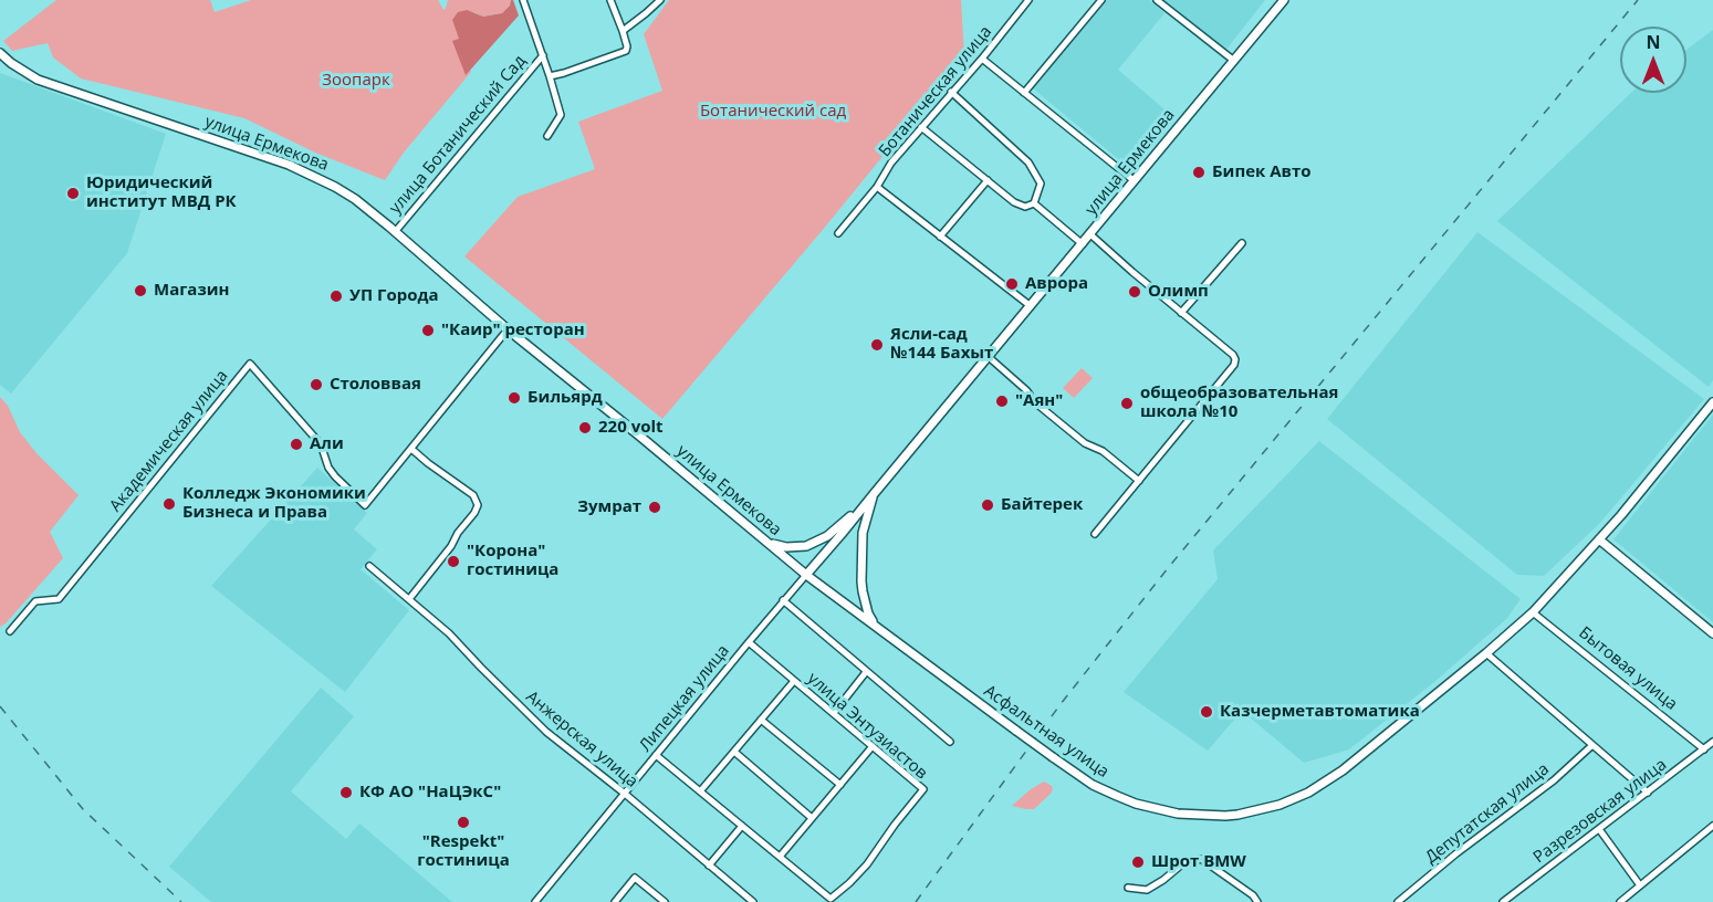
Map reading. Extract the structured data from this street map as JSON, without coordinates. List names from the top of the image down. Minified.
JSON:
{"streets":{"main road":["улица Ермекова","Асфальтная улица"],"street":["Ботаническая улица","улица Ботанический Сад","Академическая улица","Бытовая улица","Липецкая улица","улица Энтузиастов","Анжерская улица","Разрезовская улица","Депутатская улица"]},"crossings":[["улица Ботанический Сад","улица Ермекова"],["улица Ермекова","Липецкая улица"],["улица Ермекова","Асфальтная улица"],["Бытовая улица","Асфальтная улица"],["Бытовая улица","Разрезовская улица"],["Липецкая улица","улица Энтузиастов"],["Липецкая улица","Асфальтная улица"],["Липецкая улица","Анжерская улица"]],"parks":["Зоопарк","Ботанический сад"],"places":["Бипек Авто","Юридический институт МВД РК","Аврора","Магазин","Олимп","УП Города","\"Каир\" ресторан","Ясли-сад №144 Бахыт","Столоввая","Бильярд","\"Аян\"","общеобразовательная школа №10","220 volt","Али","Колледж Экономики Бизнеса и Права","Байтерек","Зумрат","\"Корона\" гостиница","Казчерметавтоматика","КФ АО \"НаЦЭкС\"","\"Respekt\" гостиница","Шрот BMW"],"north":"top"}
